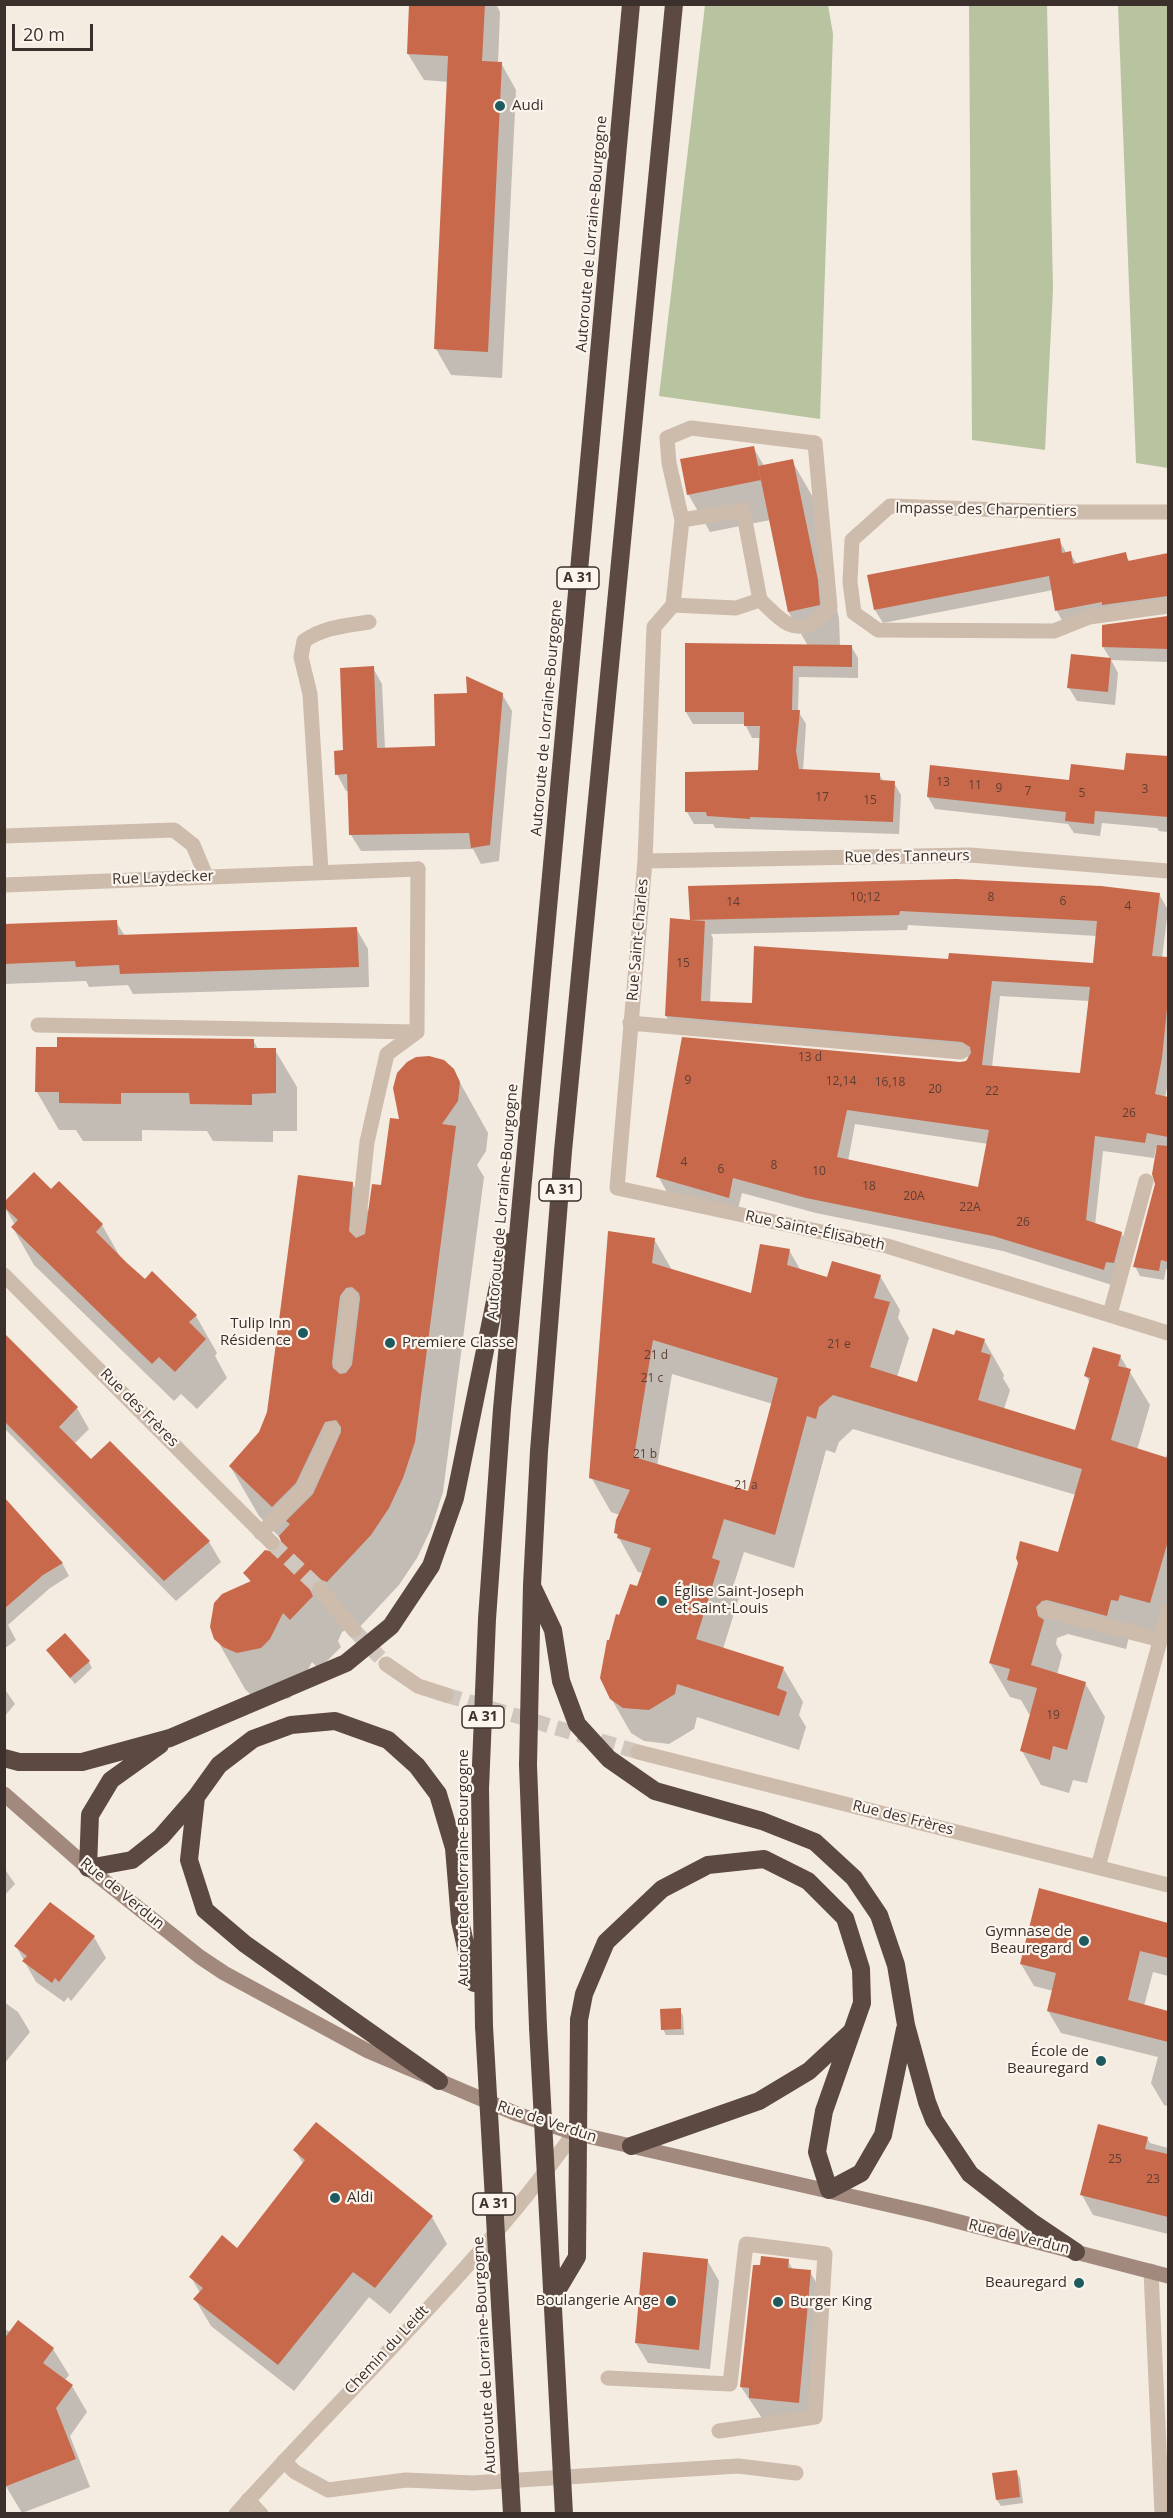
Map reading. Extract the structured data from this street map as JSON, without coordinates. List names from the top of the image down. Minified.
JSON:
{"streets":{"highway":["Autoroute de Lorraine-Bourgogne","A 31"],"main road":["Rue de Verdun"],"street":["Impasse des Charpentiers","Rue des Tanneurs","Rue Laydecker","Rue Saint-Charles","Rue Sainte-Élisabeth","Rue des Frères","Chemin du Leidt"]},"crossings":[["Rue des Tanneurs","Rue Saint-Charles"],["Rue Saint-Charles","Rue Sainte-Élisabeth"],["Rue de Verdun","Chemin du Leidt"]],"places":["Audi","Tulip Inn Résidence","Premiere Classe","Église Saint-Joseph et Saint-Louis","Gymnase de Beauregard","École de Beauregard","Aldi","Beauregard","Boulangerie Ange","Burger King"],"house_numbers":["13","11","9","3","7","5","17","15","10;12","8","6","14","4","15","13 d","9","12,14","16,18","20","22","26","4","8","6","10","18","20A","22A","26","21 e","21 d","21 c","21 b","21 a","19","25","23"],"scale_bar":"20 m"}
